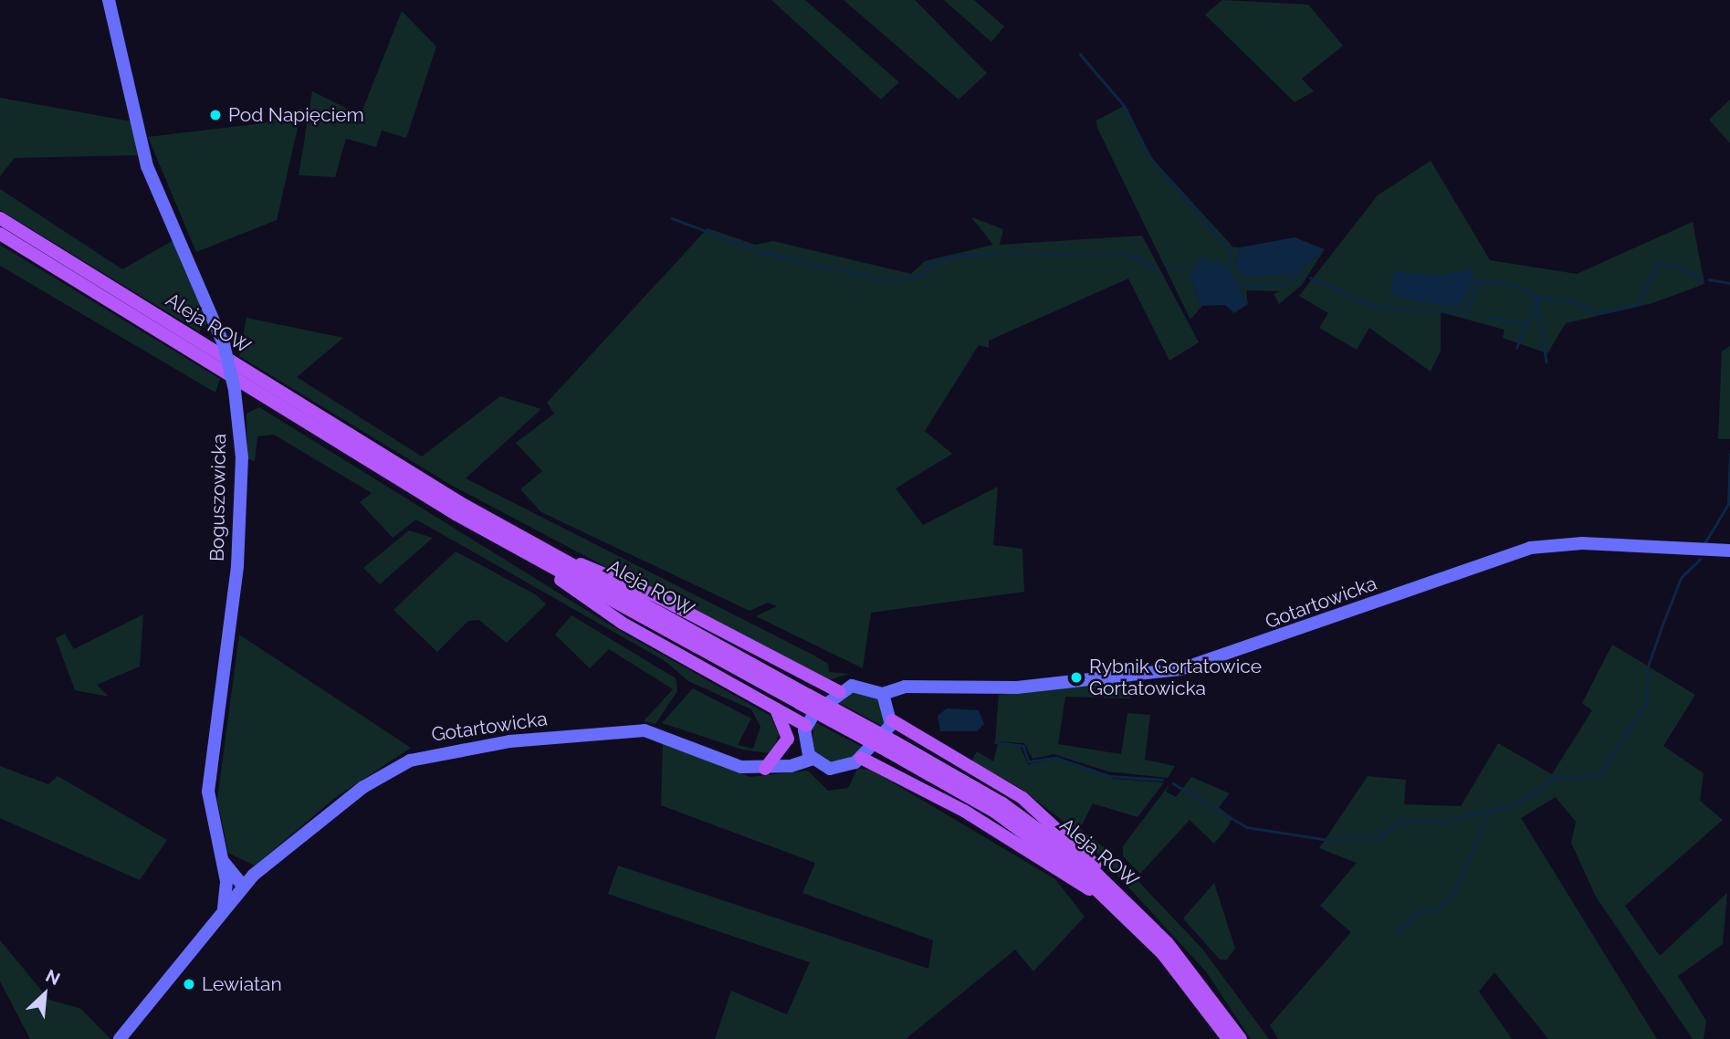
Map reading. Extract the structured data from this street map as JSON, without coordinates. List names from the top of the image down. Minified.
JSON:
{"streets":{"main road":["Aleja ROW"],"street":["Boguszowicka","Gotartowicka"]},"crossings":[["Boguszowicka","Gotartowicka"]],"places":["Pod Napięciem","Rybnik Gortatowice Gortatowicka","Lewiatan"],"north":"top right"}
